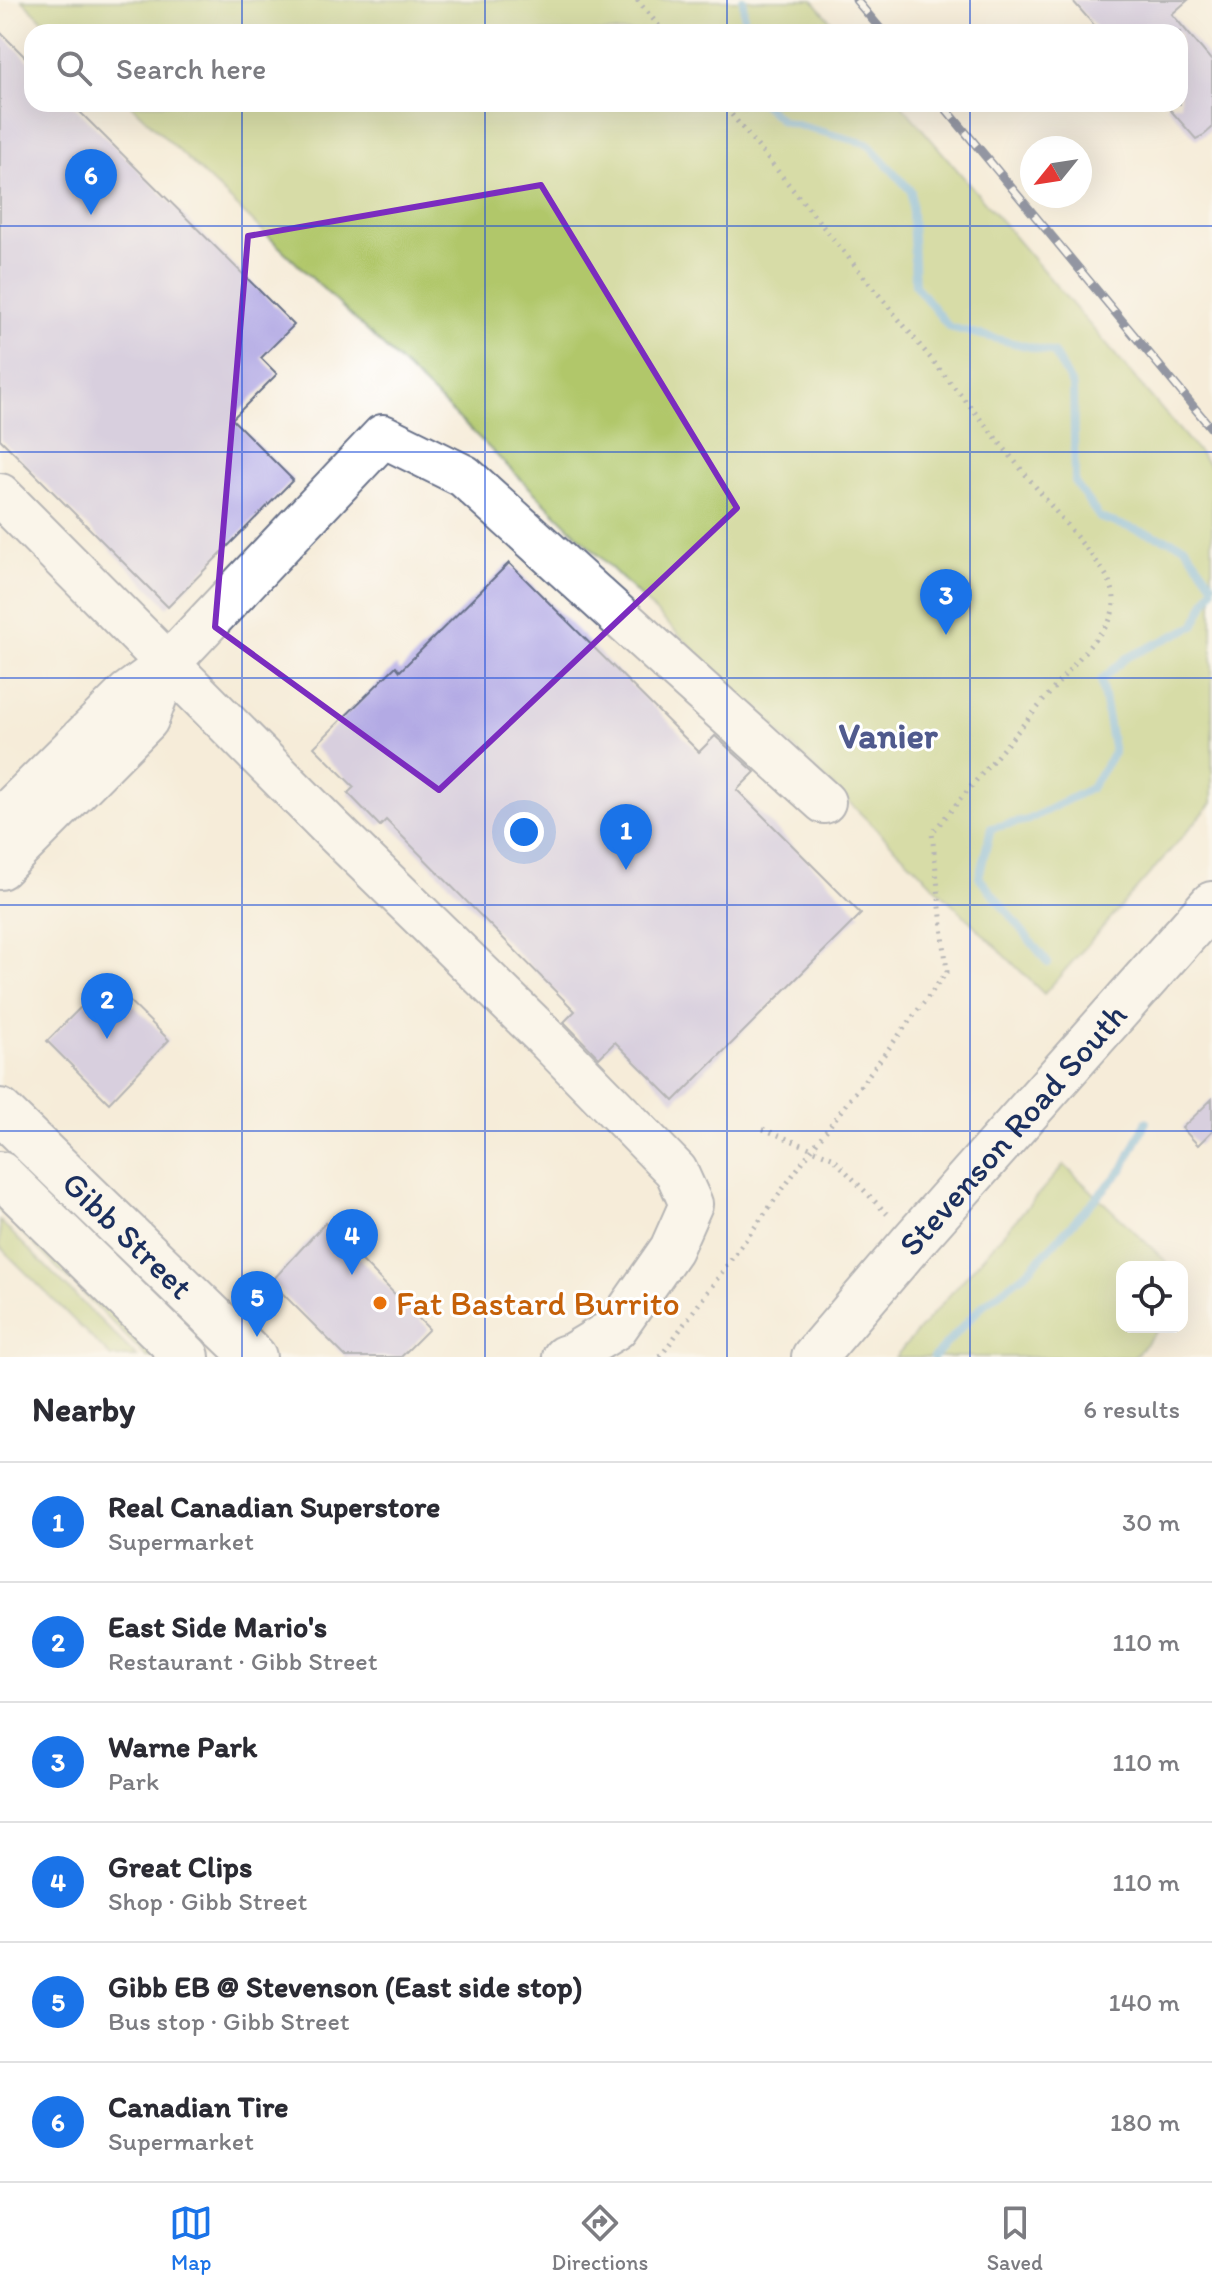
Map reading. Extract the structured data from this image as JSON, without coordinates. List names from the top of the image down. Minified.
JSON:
{"streets":{"main road":["Stevenson Road South","Gibb Street"]},"districts":["Vanier"],"places":["Fat Bastard Burrito"],"north":"bottom left","page":{"search":"Search here","pins":["6","3","1","2","4","5"],"heading":["Nearby","6 results"],"list":[{"mark":"1","name":"Real Canadian Superstore","note":"Supermarket","value":"30 m"},{"mark":"2","name":"East Side Mario's","note":"Restaurant · Gibb Street","value":"110 m"},{"mark":"3","name":"Warne Park","note":"Park","value":"110 m"},{"mark":"4","name":"Great Clips","note":"Shop · Gibb Street","value":"110 m"},{"mark":"5","name":"Gibb EB @ Stevenson (East side stop)","note":"Bus stop · Gibb Street","value":"140 m"},{"mark":"6","name":"Canadian Tire","note":"Supermarket","value":"180 m"}],"nav":["Map","Directions","Saved"]}}
